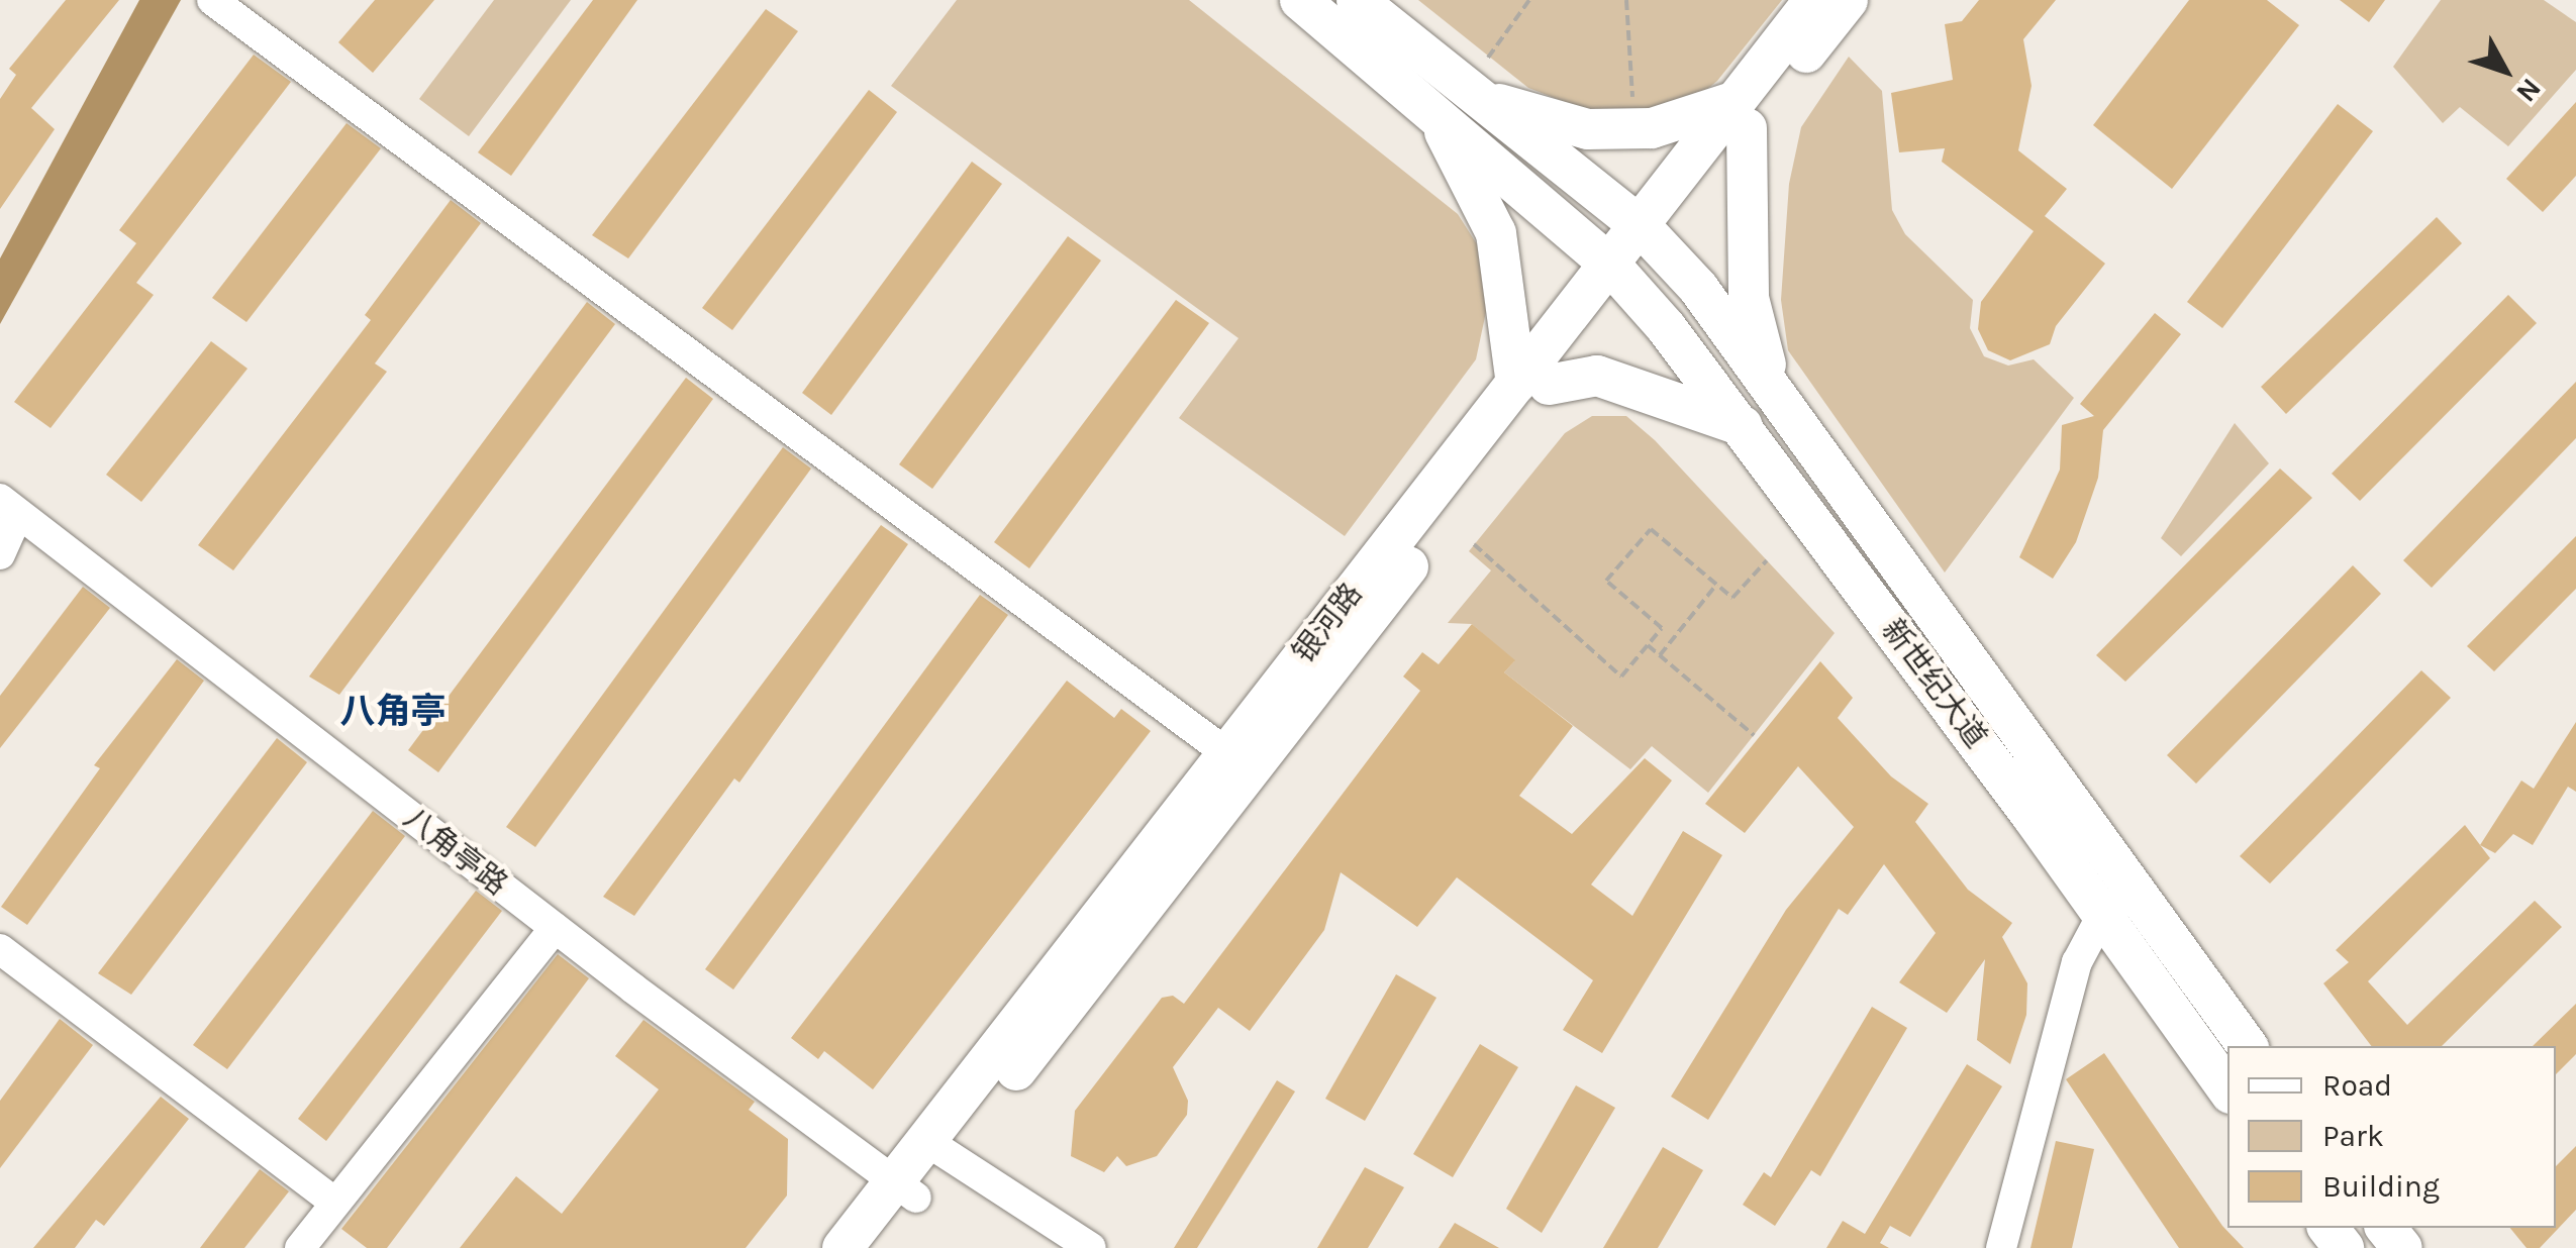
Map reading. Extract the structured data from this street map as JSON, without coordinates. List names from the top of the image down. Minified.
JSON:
{"streets":{"main road":["银河路","新世纪大道"],"street":["八角亭路"]},"crossings":[["银河路","新世纪大道"],["银河路","八角亭路"]],"districts":["八角亭"],"legend":["Road","Park","Building"],"north":"bottom right"}
